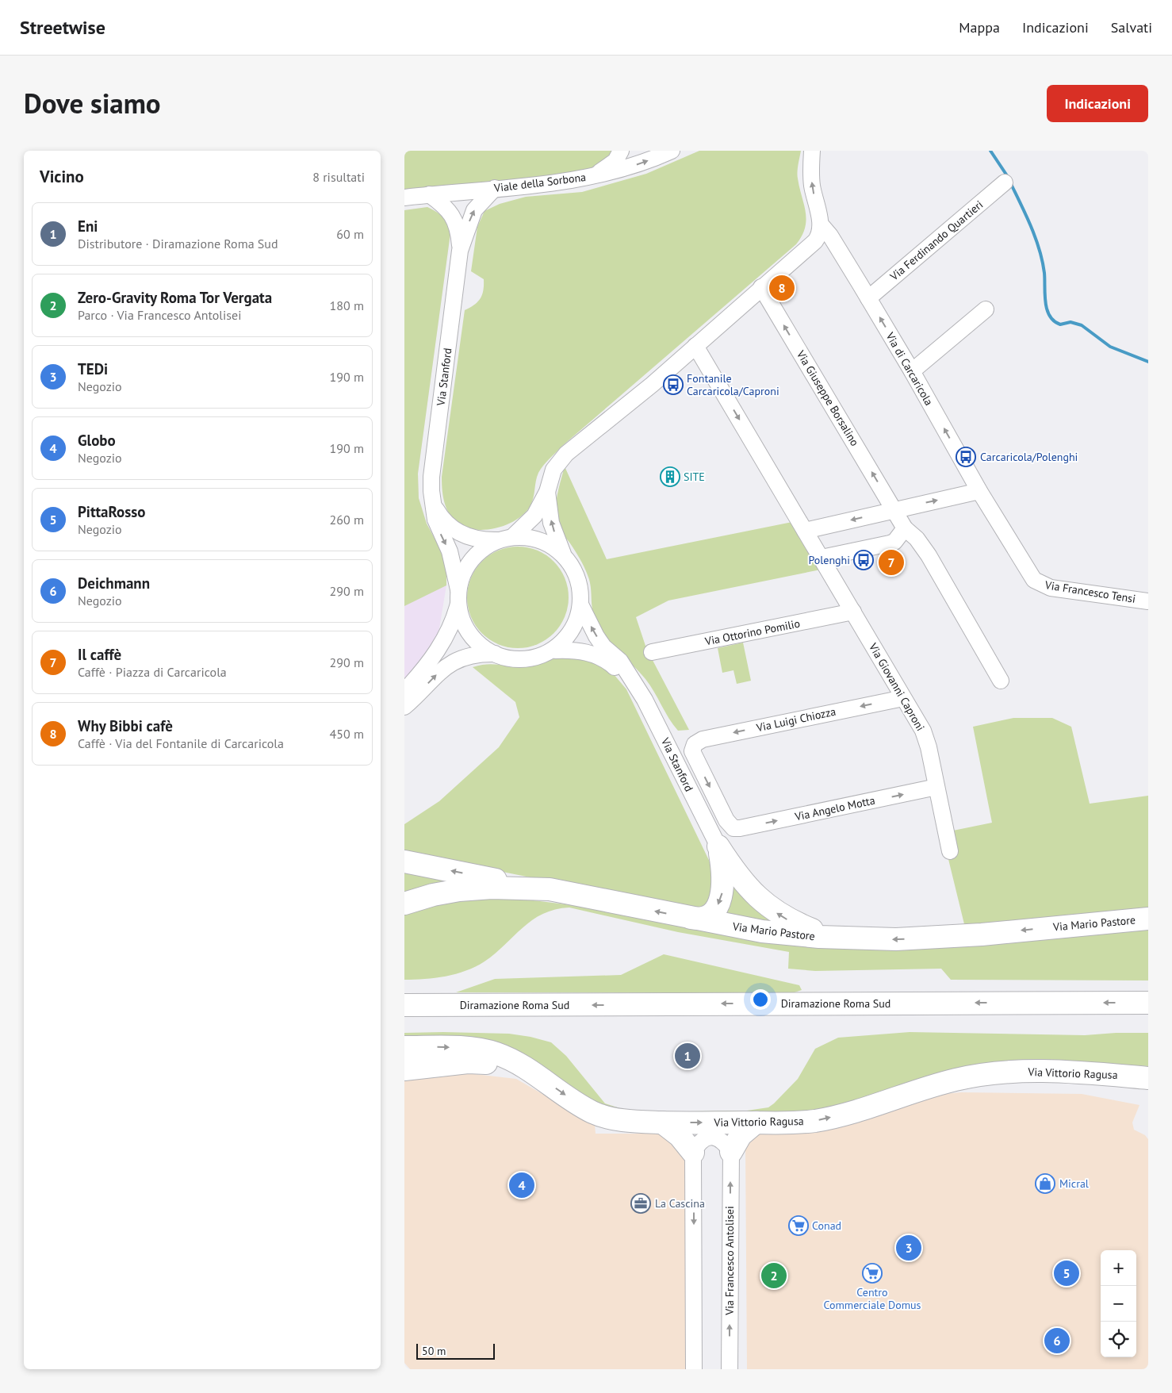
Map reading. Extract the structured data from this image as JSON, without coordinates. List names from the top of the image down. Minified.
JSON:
{"streets":{"highway":["Via Mario Pastore","Diramazione Roma Sud","Via Vittorio Ragusa"],"street":["Viale della Sorbona","Via Ferdinando Quartieri","Via di Carcaricola","Via Stanford","Via Giuseppe Borsalino","Via Francesco Tensi","Via Ottorino Pomilio","Via Giovanni Caproni","Via Luigi Chiozza","Via Angelo Motta","Via Francesco Antolisei"]},"crossings":[["Viale della Sorbona","Via Stanford"],["Via Ferdinando Quartieri","Via di Carcaricola"],["Via di Carcaricola","Via Francesco Tensi"],["Via Ottorino Pomilio","Via Giovanni Caproni"],["Via Giovanni Caproni","Via Luigi Chiozza"],["Via Giovanni Caproni","Via Angelo Motta"],["Via Luigi Chiozza","Via Angelo Motta"]],"one_way":["Via di Carcaricola","Via Angelo Motta","Via Mario Pastore"],"places":{"bus stop":["Fontanile Carcaricola/Caproni","Carcaricola/Polenghi","Polenghi"],"building":["SITE"],"shop":["Micral"],"office":["La Cascina"],"supermarket":["Conad","Centro Commerciale Domus"]},"scale_bar":"50 m","page":{"header":"Streetwise","nav":["Mappa","Indicazioni","Salvati"],"title":"Dove siamo","buttons":"Indicazioni","heading":["Vicino","8 risultati"],"list":[{"mark":"1","name":"Eni","note":"Distributore · Diramazione Roma Sud","value":"60 m"},{"mark":"2","name":"Zero-Gravity Roma Tor Vergata","note":"Parco · Via Francesco Antolisei","value":"180 m"},{"mark":"3","name":"TEDi","note":"Negozio","value":"190 m"},{"mark":"4","name":"Globo","note":"Negozio","value":"190 m"},{"mark":"5","name":"PittaRosso","note":"Negozio","value":"260 m"},{"mark":"6","name":"Deichmann","note":"Negozio","value":"290 m"},{"mark":"7","name":"Il caffè","note":"Caffè · Piazza di Carcaricola","value":"290 m"},{"mark":"8","name":"Why Bibbi cafè","note":"Caffè · Via del Fontanile di Carcaricola","value":"450 m"}],"pins":["8","7","1","4","3","5","2","6"],"map_buttons":["+","−"],"scale":"50 m"}}
